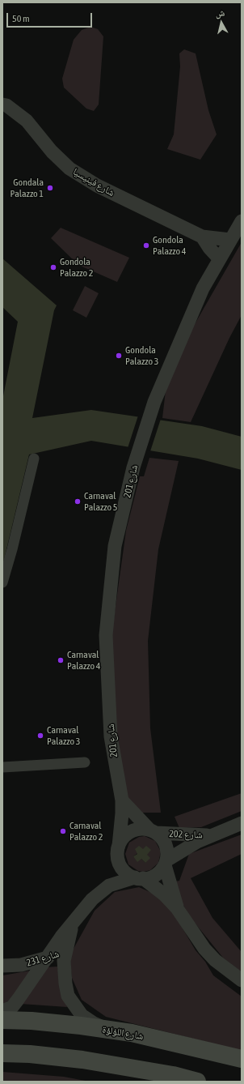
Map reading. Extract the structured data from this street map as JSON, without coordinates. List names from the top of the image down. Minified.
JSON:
{"streets":{"main road":["شارع اللؤلؤة"],"street":["شارع فينيسيا","شارع 201","شارع 202","شارع 231"]},"crossings":[["شارع فينيسيا","شارع 201"],["شارع 201","شارع 202"],["شارع 201","شارع 231"],["شارع 201","شارع اللؤلؤة"]],"places":["Gondala Palazzo 1","Gondola Palazzo 4","Gondola Palazzo 2","Gondola Palazzo 3","Carnaval Palazzo 5","Carnaval Palazzo 4","Carnaval Palazzo 3","Carnaval Palazzo 2"],"scale_bar":"50 m","north":"top"}
